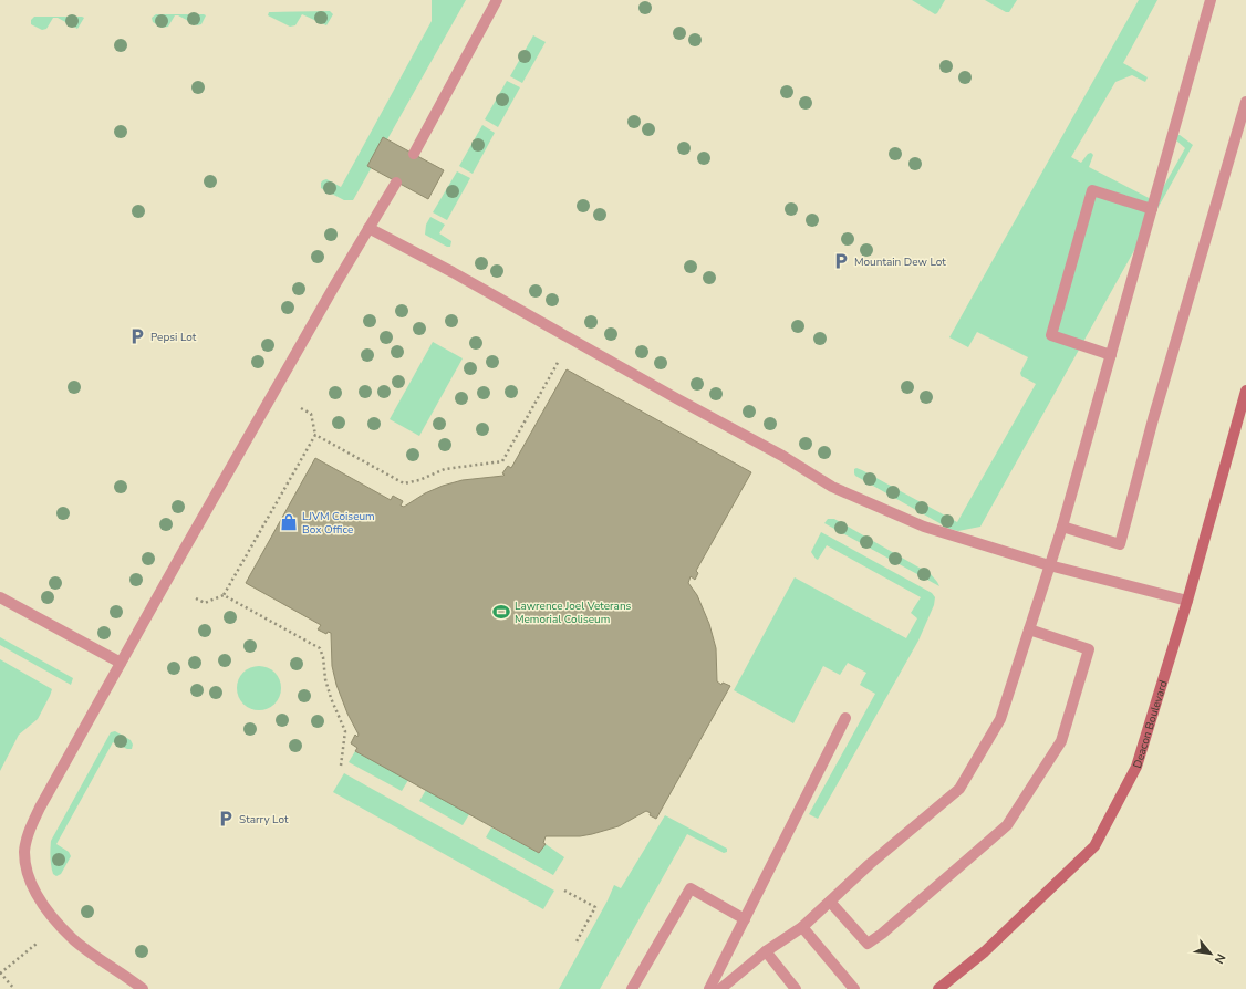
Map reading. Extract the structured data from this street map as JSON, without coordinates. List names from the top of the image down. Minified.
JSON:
{"streets":{"street":["Deacon Boulevard"]},"places":{"parking":["Mountain Dew Lot","Pepsi Lot","Starry Lot"],"shop":["LJVM Coiseum Box Office"],"sports":["Lawrence Joel Veterans Memorial Coliseum"]},"north":"bottom right"}
